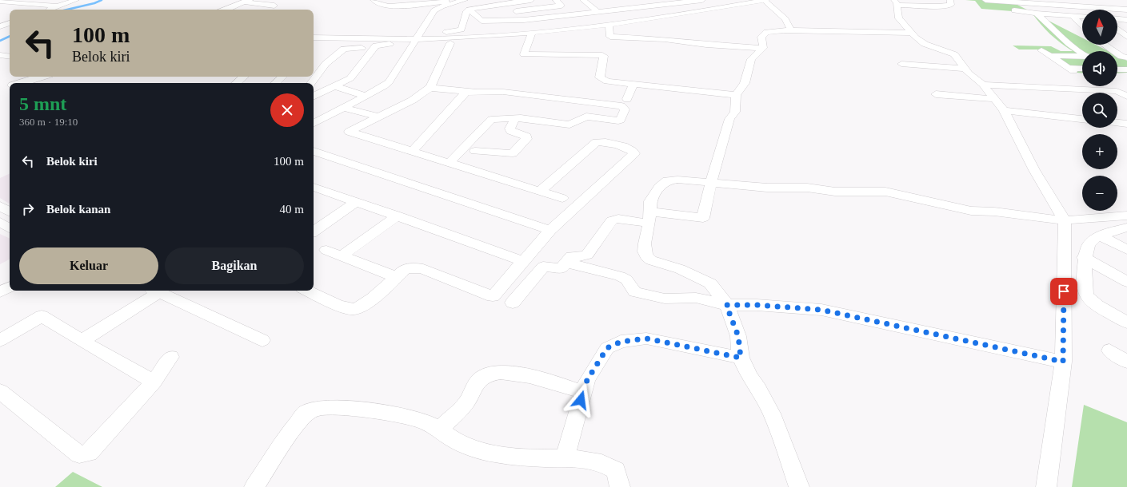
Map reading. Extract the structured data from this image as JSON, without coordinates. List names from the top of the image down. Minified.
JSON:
{"north":"top","page":{"map_buttons":["+","−"],"turn":["100 m","Belok kiri"],"heading":["5 mnt","360 m · 19:10"],"list":[{"name":"Belok kiri","value":"100 m"},{"name":"Belok kanan","value":"40 m"}],"buttons":["Keluar","Bagikan"]}}
